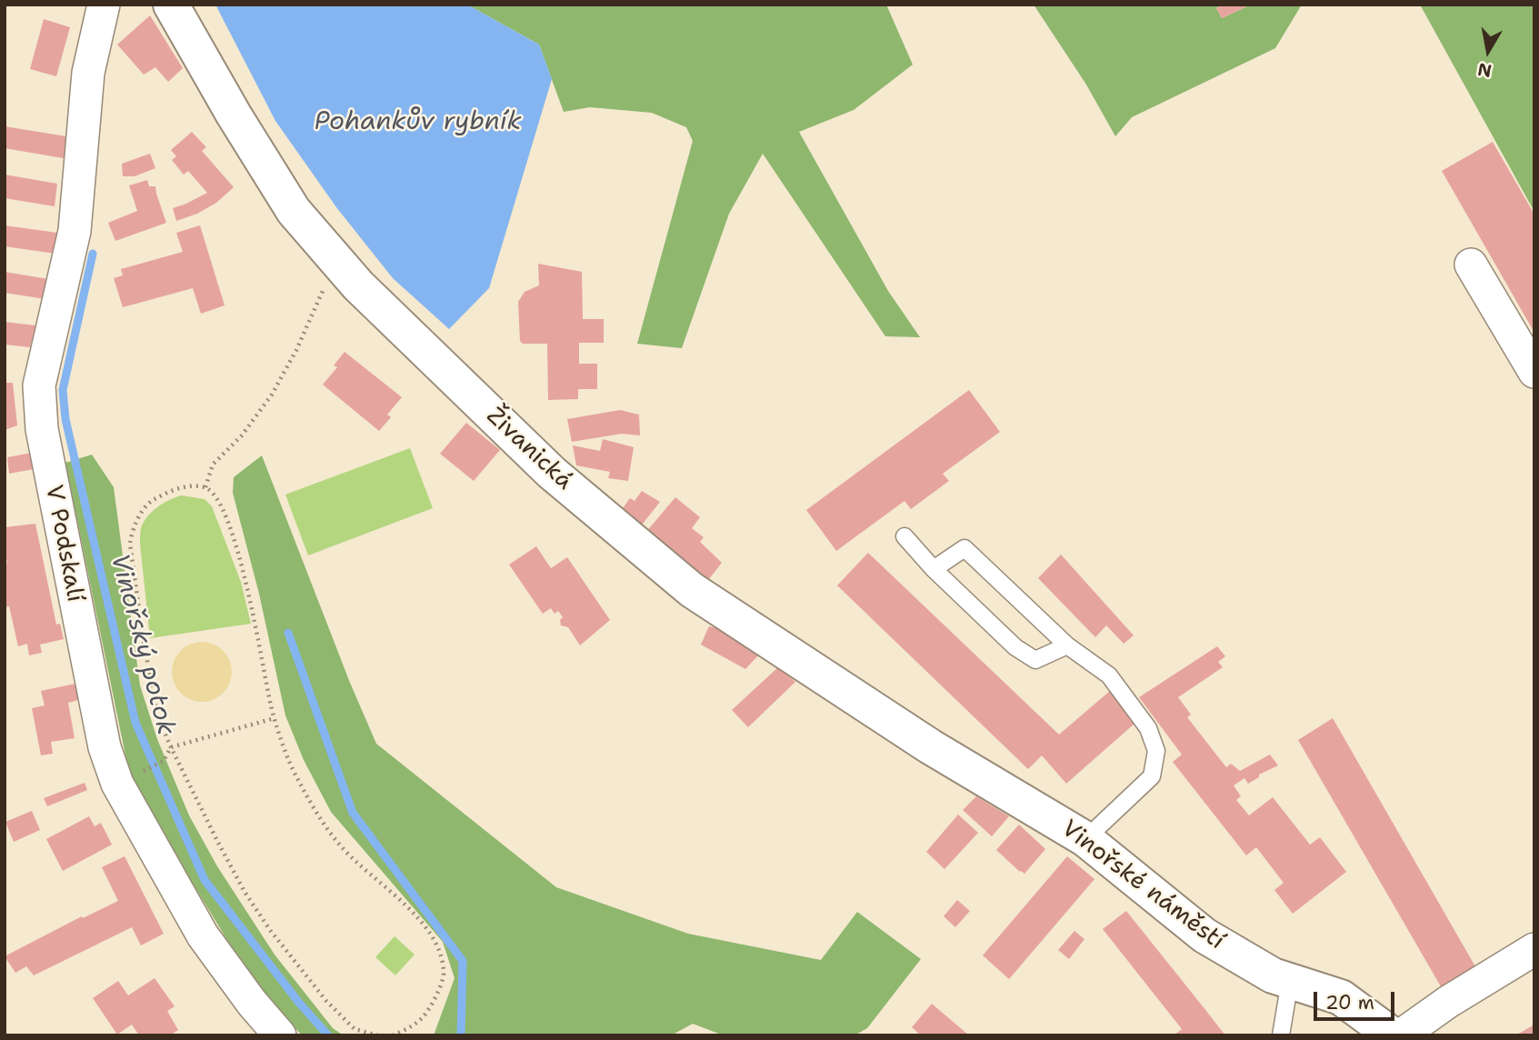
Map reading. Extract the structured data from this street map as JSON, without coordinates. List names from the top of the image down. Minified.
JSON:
{"streets":{"street":["Živanická","V Podskalí","Vinořské náměstí"]},"crossings":[["Živanická","Vinořské náměstí"]],"water":["Pohankův rybník","Vinořský potok"],"scale_bar":"20 m","north":"bottom"}
